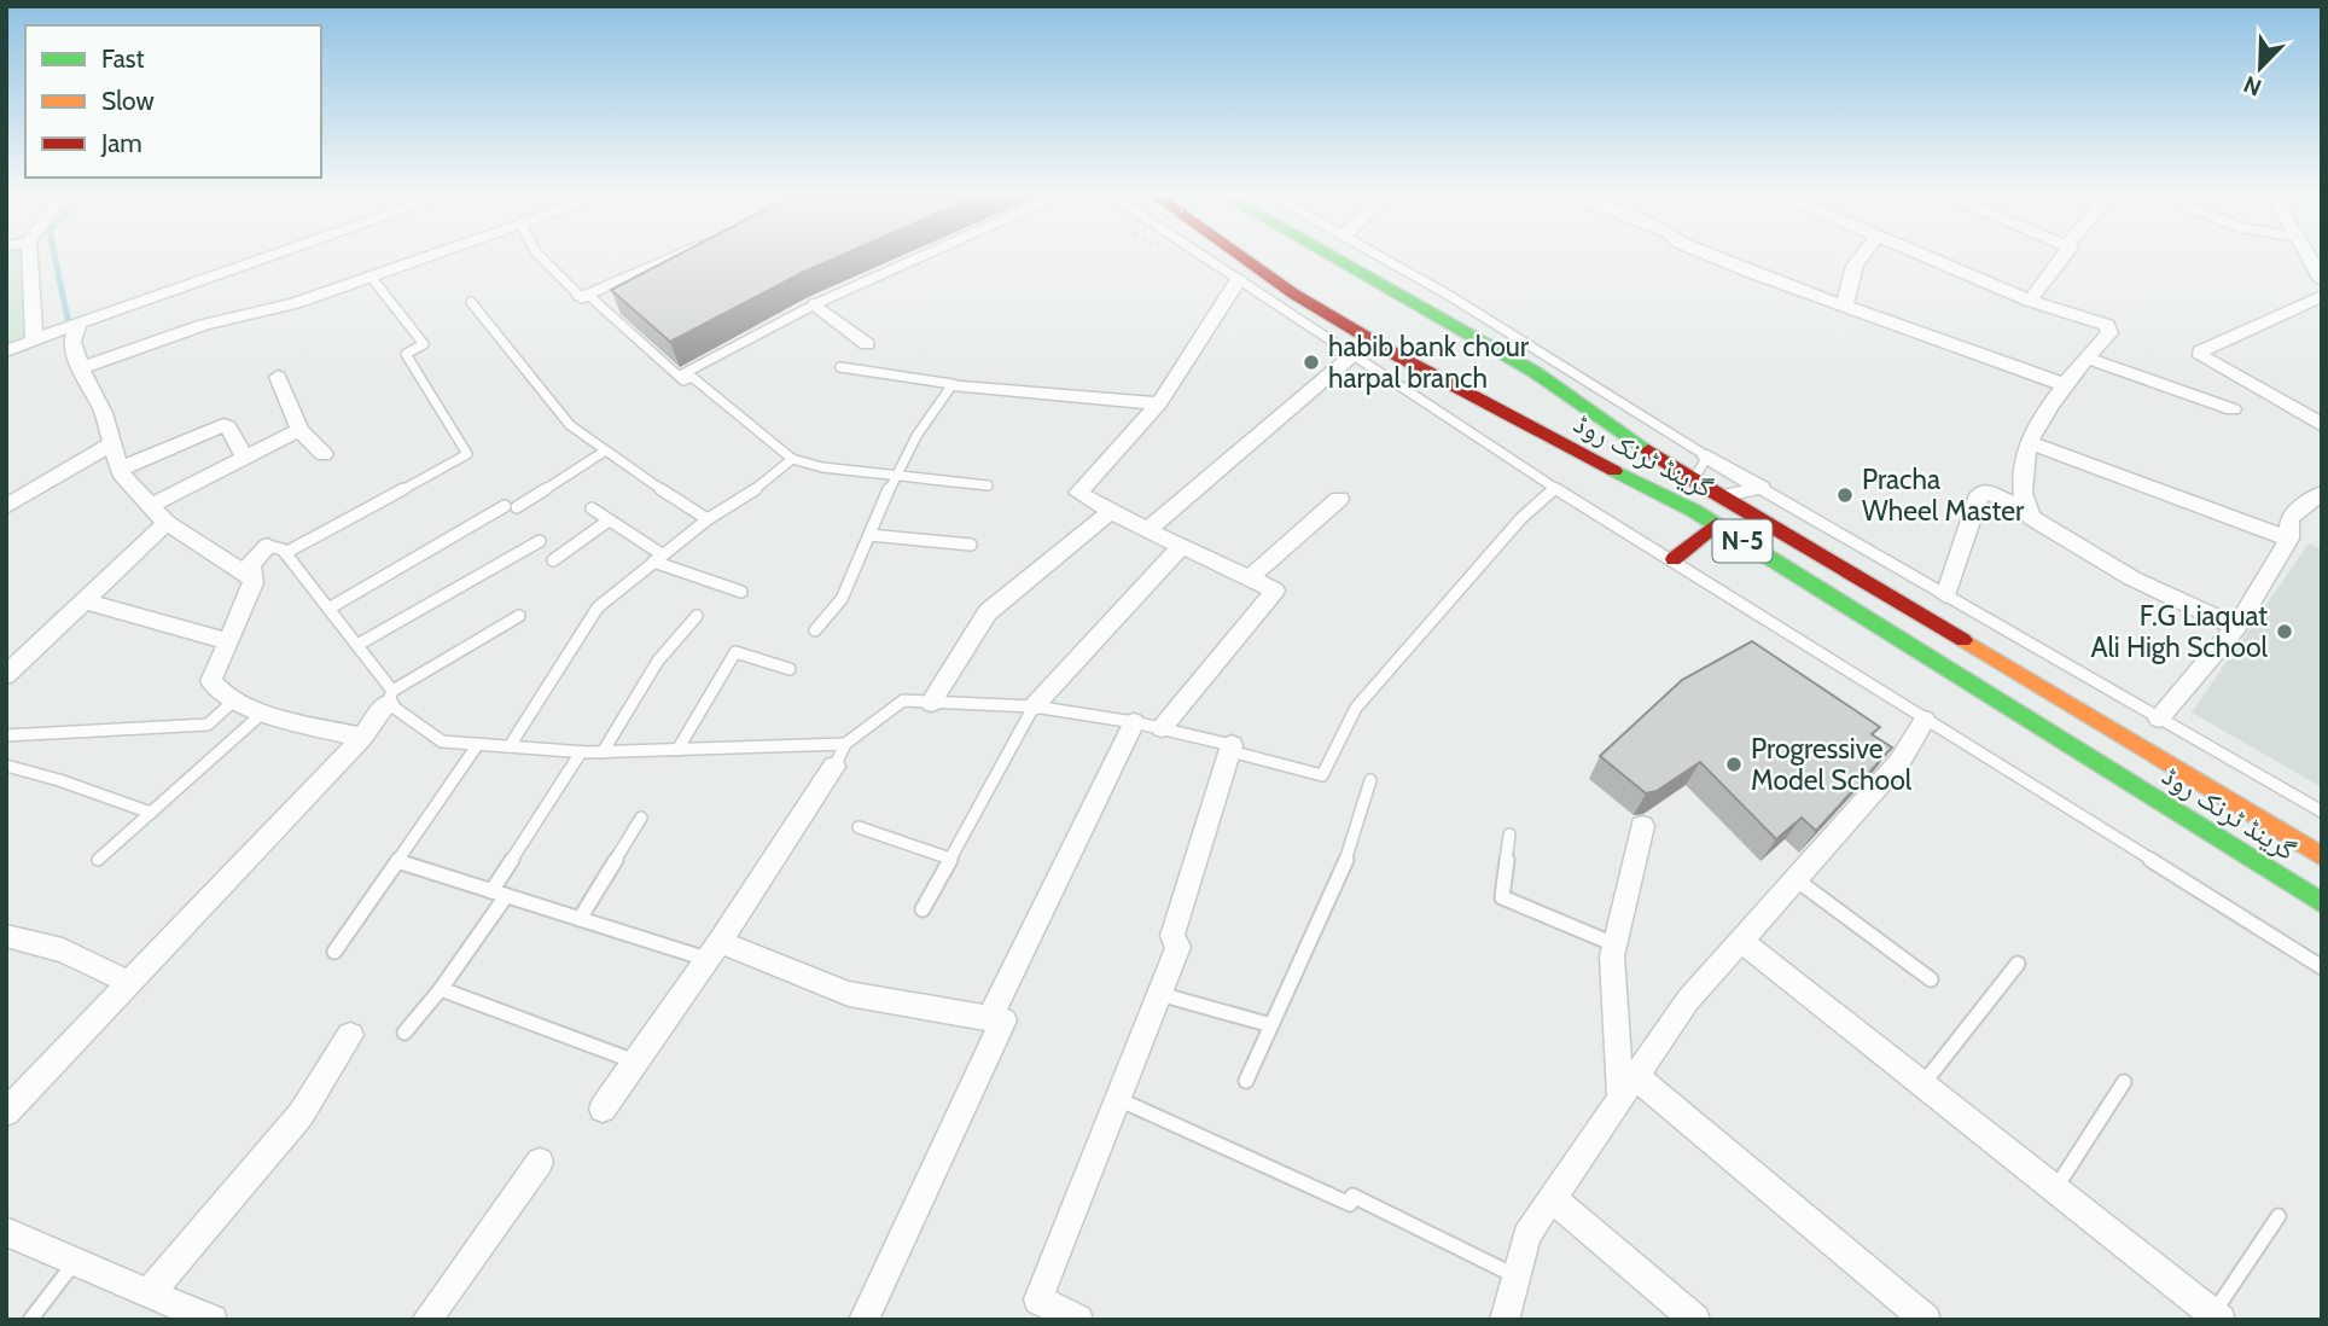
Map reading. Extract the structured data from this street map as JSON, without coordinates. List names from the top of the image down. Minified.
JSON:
{"streets":{"highway":["گرینڈ ٹرنک روڈ","N-5"]},"places":["habib bank chour harpal branch","Pracha Wheel Master","F.G Liaquat Ali High School","Progressive Model School"],"legend":["Fast","Slow","Jam"],"north":"bottom left"}
